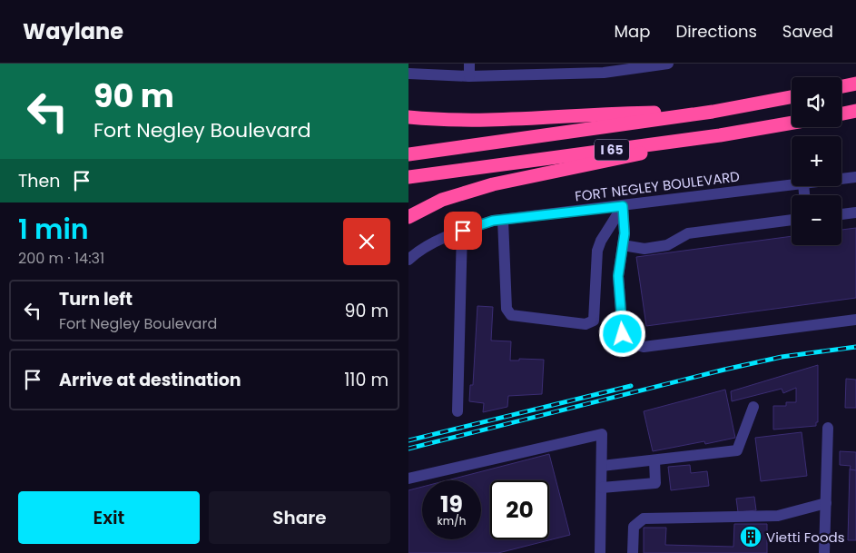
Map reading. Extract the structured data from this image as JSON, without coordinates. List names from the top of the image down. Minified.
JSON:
{"streets":{"highway":["I 65"],"street":["FORT NEGLEY BOULEVARD"]},"places":{"building":["Vietti Foods"]},"page":{"header":"Waylane","nav":["Map","Directions","Saved"],"turn":["90 m","Fort Negley Boulevard"],"map_buttons":["+","−"],"then":"Then","heading":["1 min","200 m · 14:31"],"list":[{"name":"Turn left","note":"Fort Negley Boulevard","value":"90 m"},{"name":"Arrive at destination","value":"110 m"}],"speed":"19 km/h","limit":"20","buttons":["Exit","Share"]}}
